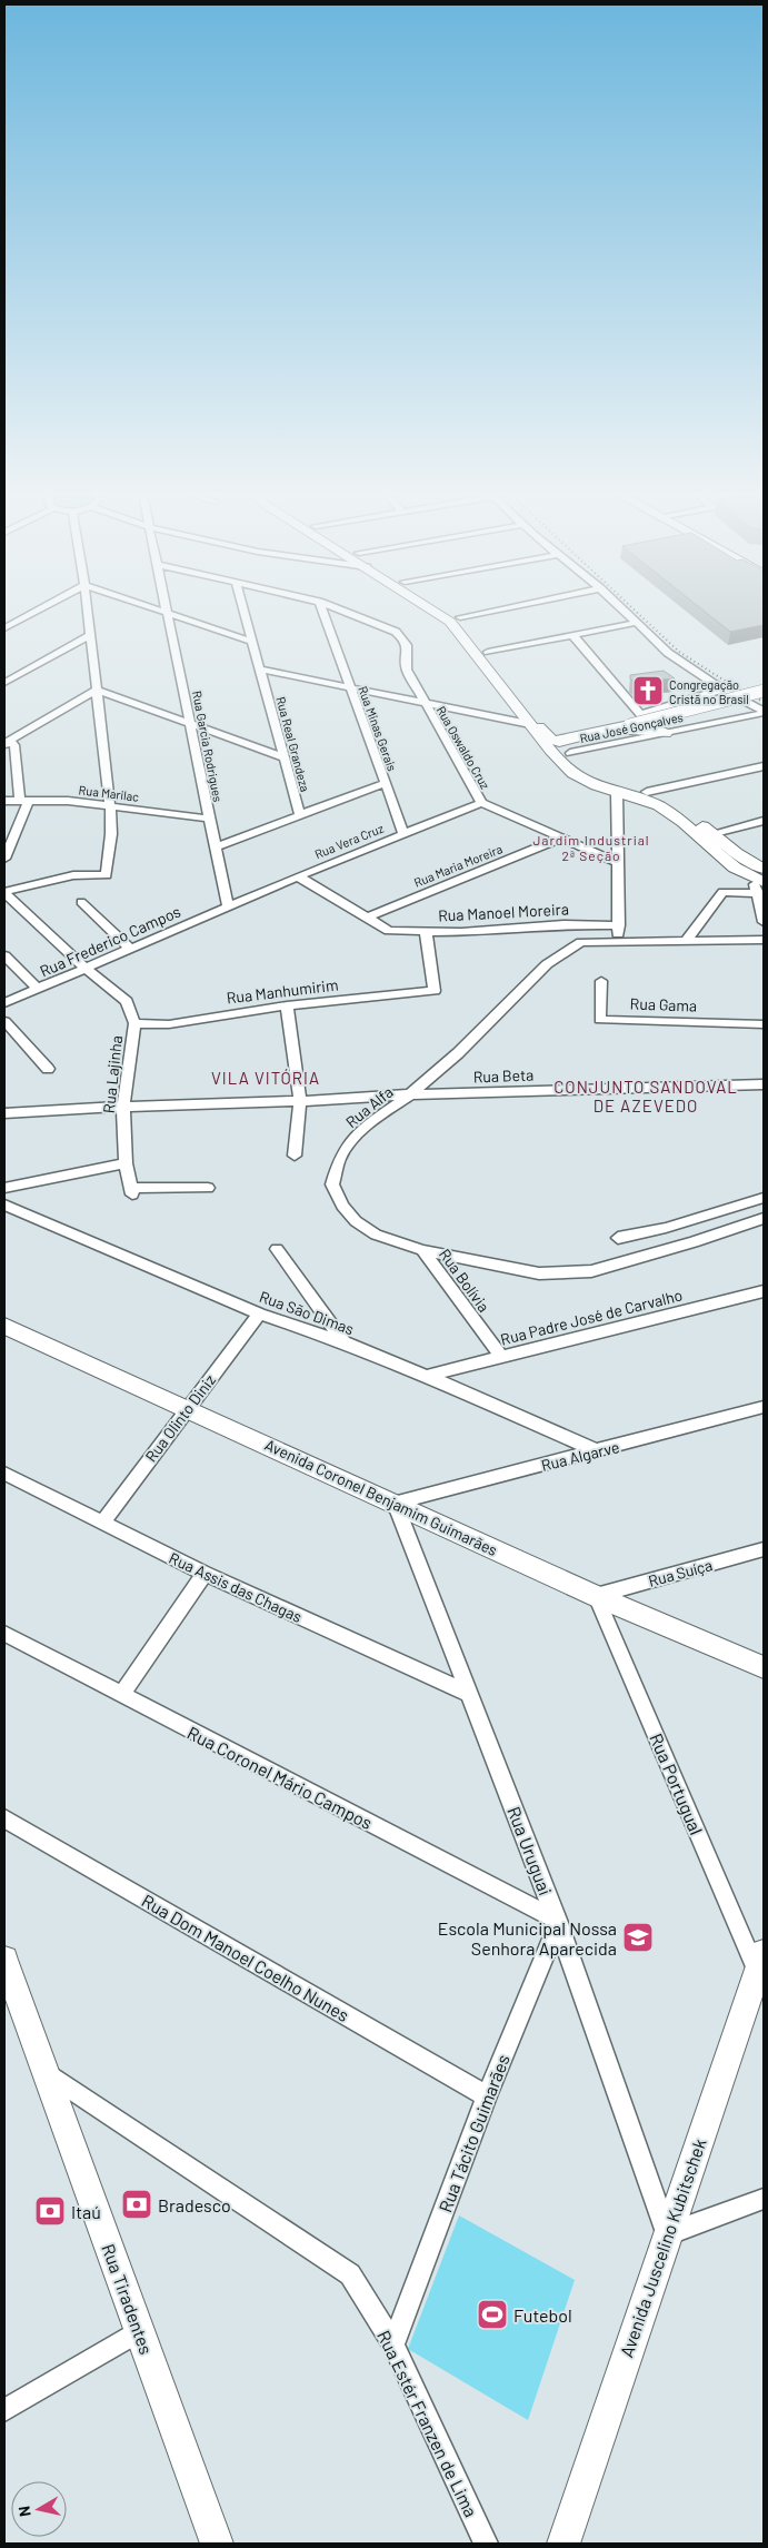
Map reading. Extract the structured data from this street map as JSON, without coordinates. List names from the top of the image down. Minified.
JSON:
{"streets":{"main road":["Avenida Coronel Benjamim Guimarães","Avenida Juscelino Kubitschek","Rua Tiradentes"],"street":["Rua José Gonçalves","Rua Minas Gerais","Rua Real Grandeza","Rua Garcia Rodrigues","Rua Oswaldo Cruz","Rua Marilac","Rua Vera Cruz","Rua Maria Moreira","Rua Manoel Moreira","Rua Frederico Campos","Rua Manhumirim","Rua Gama","Rua Lajinha","Rua Beta","Rua Alfa","Rua Bolívia","Rua São Dimas","Rua Padre José de Carvalho","Rua Olinto Diniz","Rua Algarve","Rua Suíça","Rua Assis das Chagas","Rua Coronel Mário Campos","Rua Portugual","Rua Uruguai","Rua Dom Manoel Coelho Nunes","Rua Tácito Guimarães","Rua Estér Franzen de Lima"]},"crossings":[["Rua Minas Gerais","Rua Vera Cruz"],["Rua Garcia Rodrigues","Rua Marilac"],["Rua Garcia Rodrigues","Rua Vera Cruz"],["Rua Garcia Rodrigues","Rua Frederico Campos"],["Rua Oswaldo Cruz","Rua Vera Cruz"],["Rua Oswaldo Cruz","Rua Maria Moreira"],["Rua Vera Cruz","Rua Frederico Campos"],["Rua Maria Moreira","Rua Manoel Moreira"],["Rua Manoel Moreira","Rua Manhumirim"],["Rua Manhumirim","Rua Lajinha"],["Rua Lajinha","Rua Beta"],["Rua Beta","Rua Alfa"],["Rua Alfa","Rua Bolívia"],["Rua Bolívia","Rua Padre José de Carvalho"],["Rua São Dimas","Rua Padre José de Carvalho"],["Rua São Dimas","Rua Olinto Diniz"],["Rua São Dimas","Rua Algarve"],["Rua Olinto Diniz","Avenida Coronel Benjamim Guimarães"],["Rua Olinto Diniz","Rua Assis das Chagas"],["Rua Algarve","Avenida Coronel Benjamim Guimarães"],["Rua Algarve","Rua Uruguai"],["Avenida Coronel Benjamim Guimarães","Rua Suíça"],["Avenida Coronel Benjamim Guimarães","Rua Portugual"],["Avenida Coronel Benjamim Guimarães","Rua Uruguai"],["Rua Suíça","Rua Portugual"],["Rua Assis das Chagas","Rua Uruguai"],["Rua Coronel Mário Campos","Rua Uruguai"],["Rua Coronel Mário Campos","Rua Tácito Guimarães"],["Rua Portugual","Avenida Juscelino Kubitschek"],["Rua Uruguai","Rua Tácito Guimarães"],["Rua Uruguai","Avenida Juscelino Kubitschek"],["Rua Dom Manoel Coelho Nunes","Rua Tácito Guimarães"],["Rua Tácito Guimarães","Rua Estér Franzen de Lima"],["Rua Tiradentes","Rua Estér Franzen de Lima"]],"districts":["Jardim Industrial 2ª Seção","VILA VITÓRIA","CONJUNTO SANDOVAL DE AZEVEDO"],"places":{"church":["Congregação Cristã no Brasil"],"school or university":["Escola Municipal Nossa Senhora Aparecida"],"bank":["Bradesco","Itaú"],"sports":["Futebol"]},"north":"left"}
